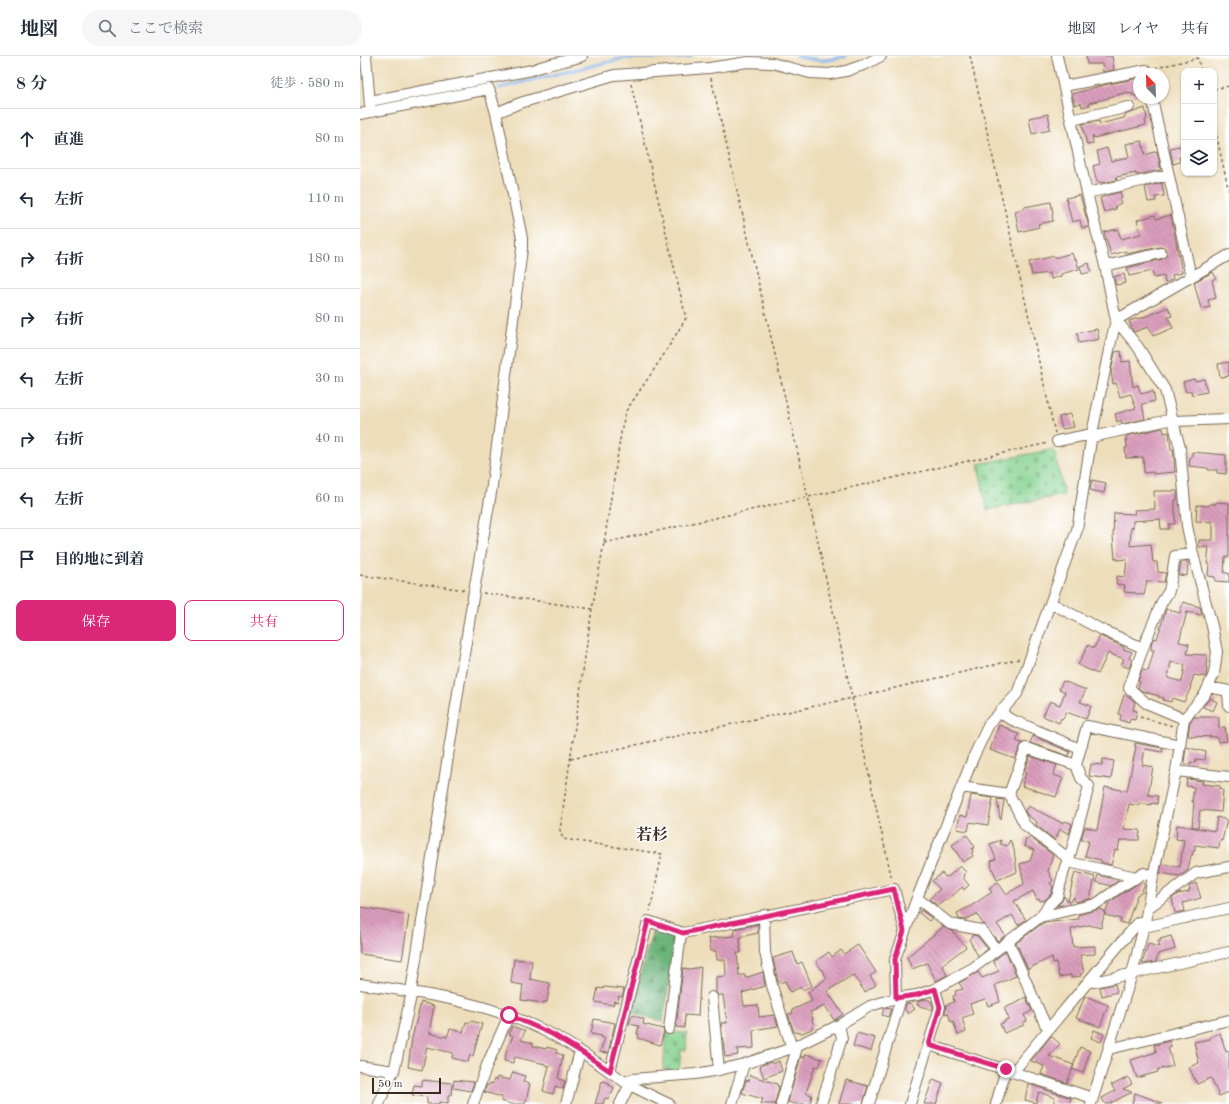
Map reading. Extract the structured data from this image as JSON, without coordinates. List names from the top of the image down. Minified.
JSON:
{"districts":["若杉"],"scale_bar":"50 m","north":"top left","page":{"header":"地図","search":"ここで検索","nav":["地図","レイヤ","共有"],"heading":["8 分","徒歩 · 580 m"],"map_buttons":["+","−"],"list":[["直進","80 m"],["左折","110 m"],["右折","180 m"],["右折","80 m"],["左折","30 m"],["右折","40 m"],["左折","60 m"],"目的地に到着"],"buttons":["保存","共有"],"scale":"50 m"}}
